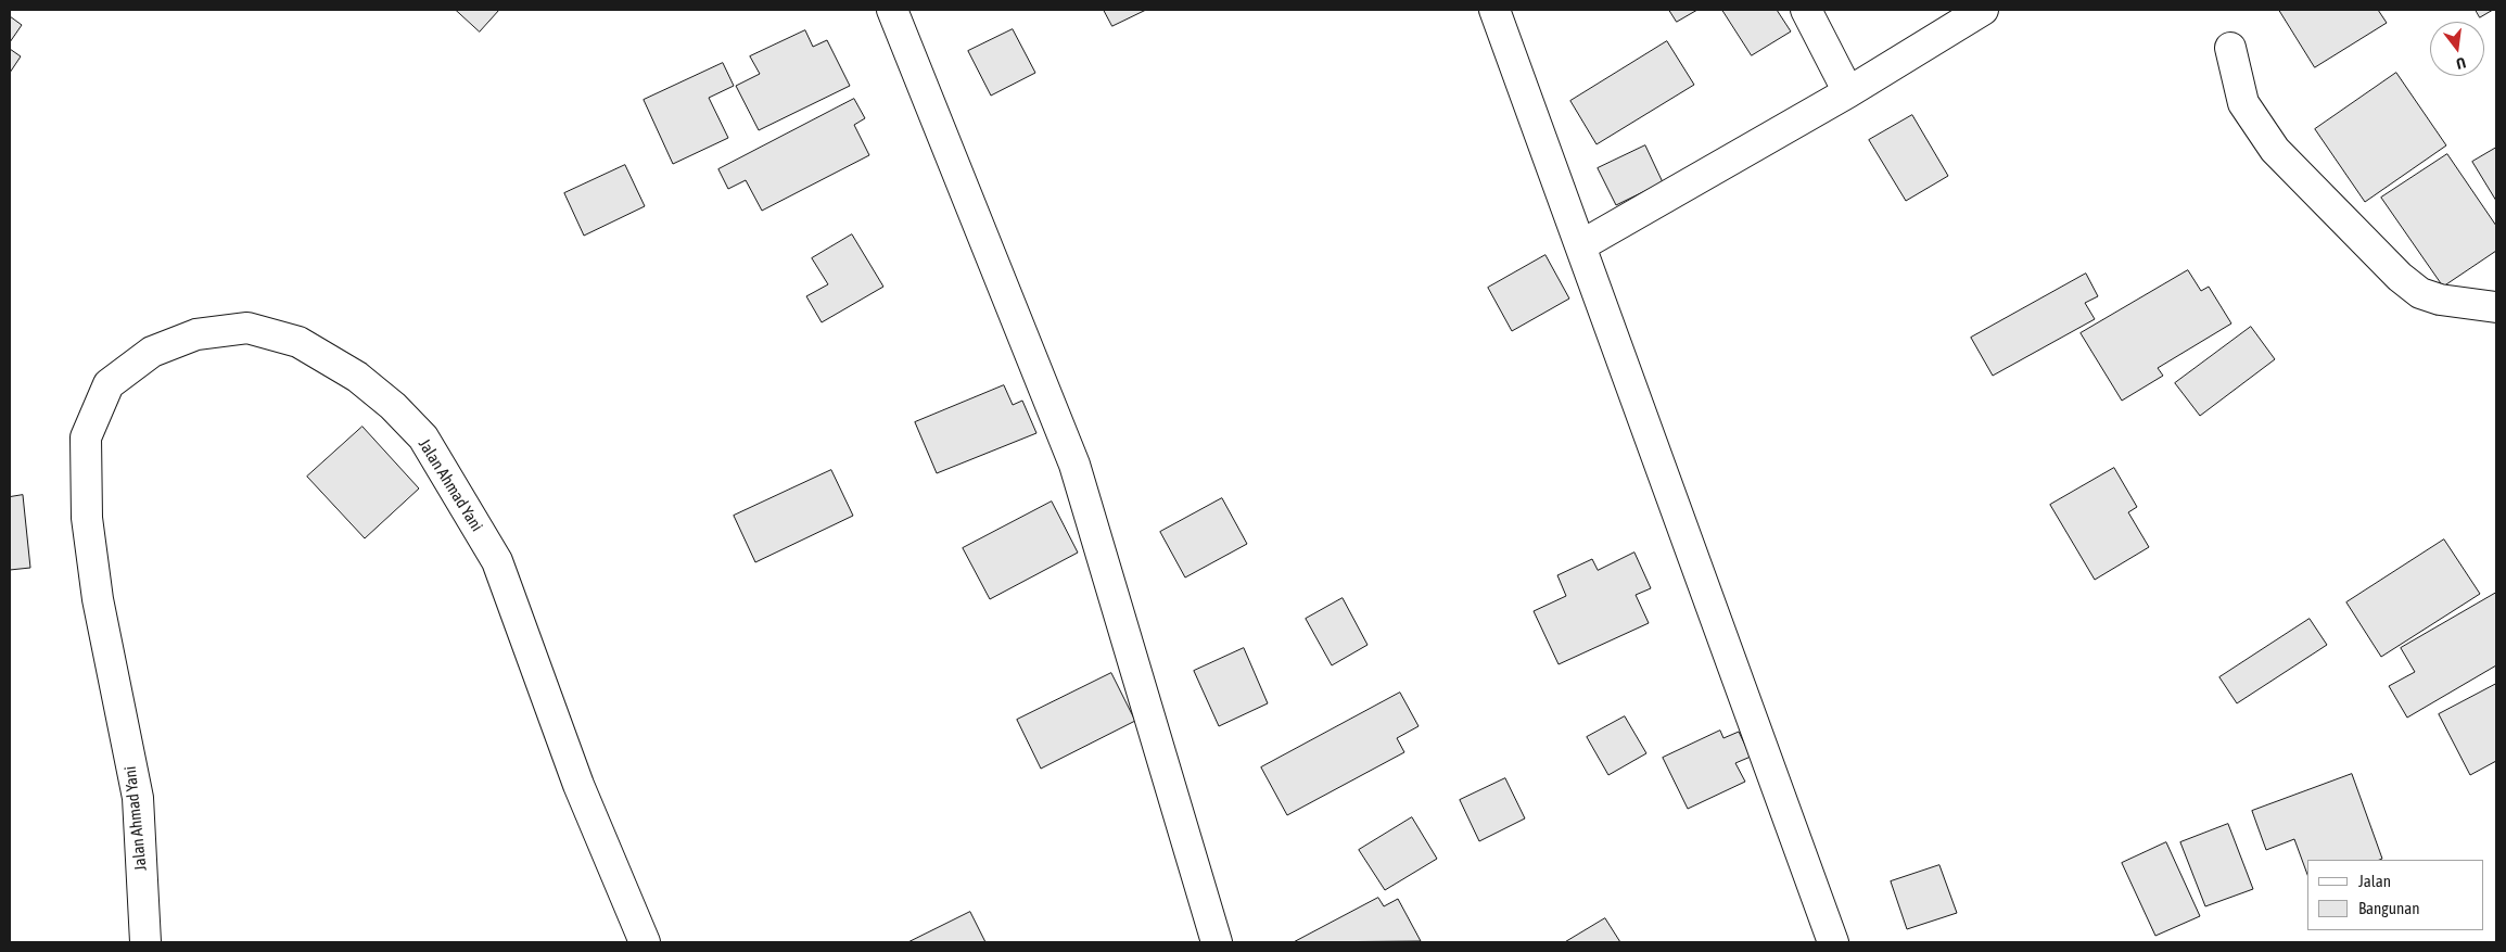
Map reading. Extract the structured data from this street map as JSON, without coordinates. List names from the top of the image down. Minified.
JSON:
{"streets":{"main road":["Jalan Ahmad Yani"]},"legend":["Jalan","Bangunan"],"north":"bottom"}
